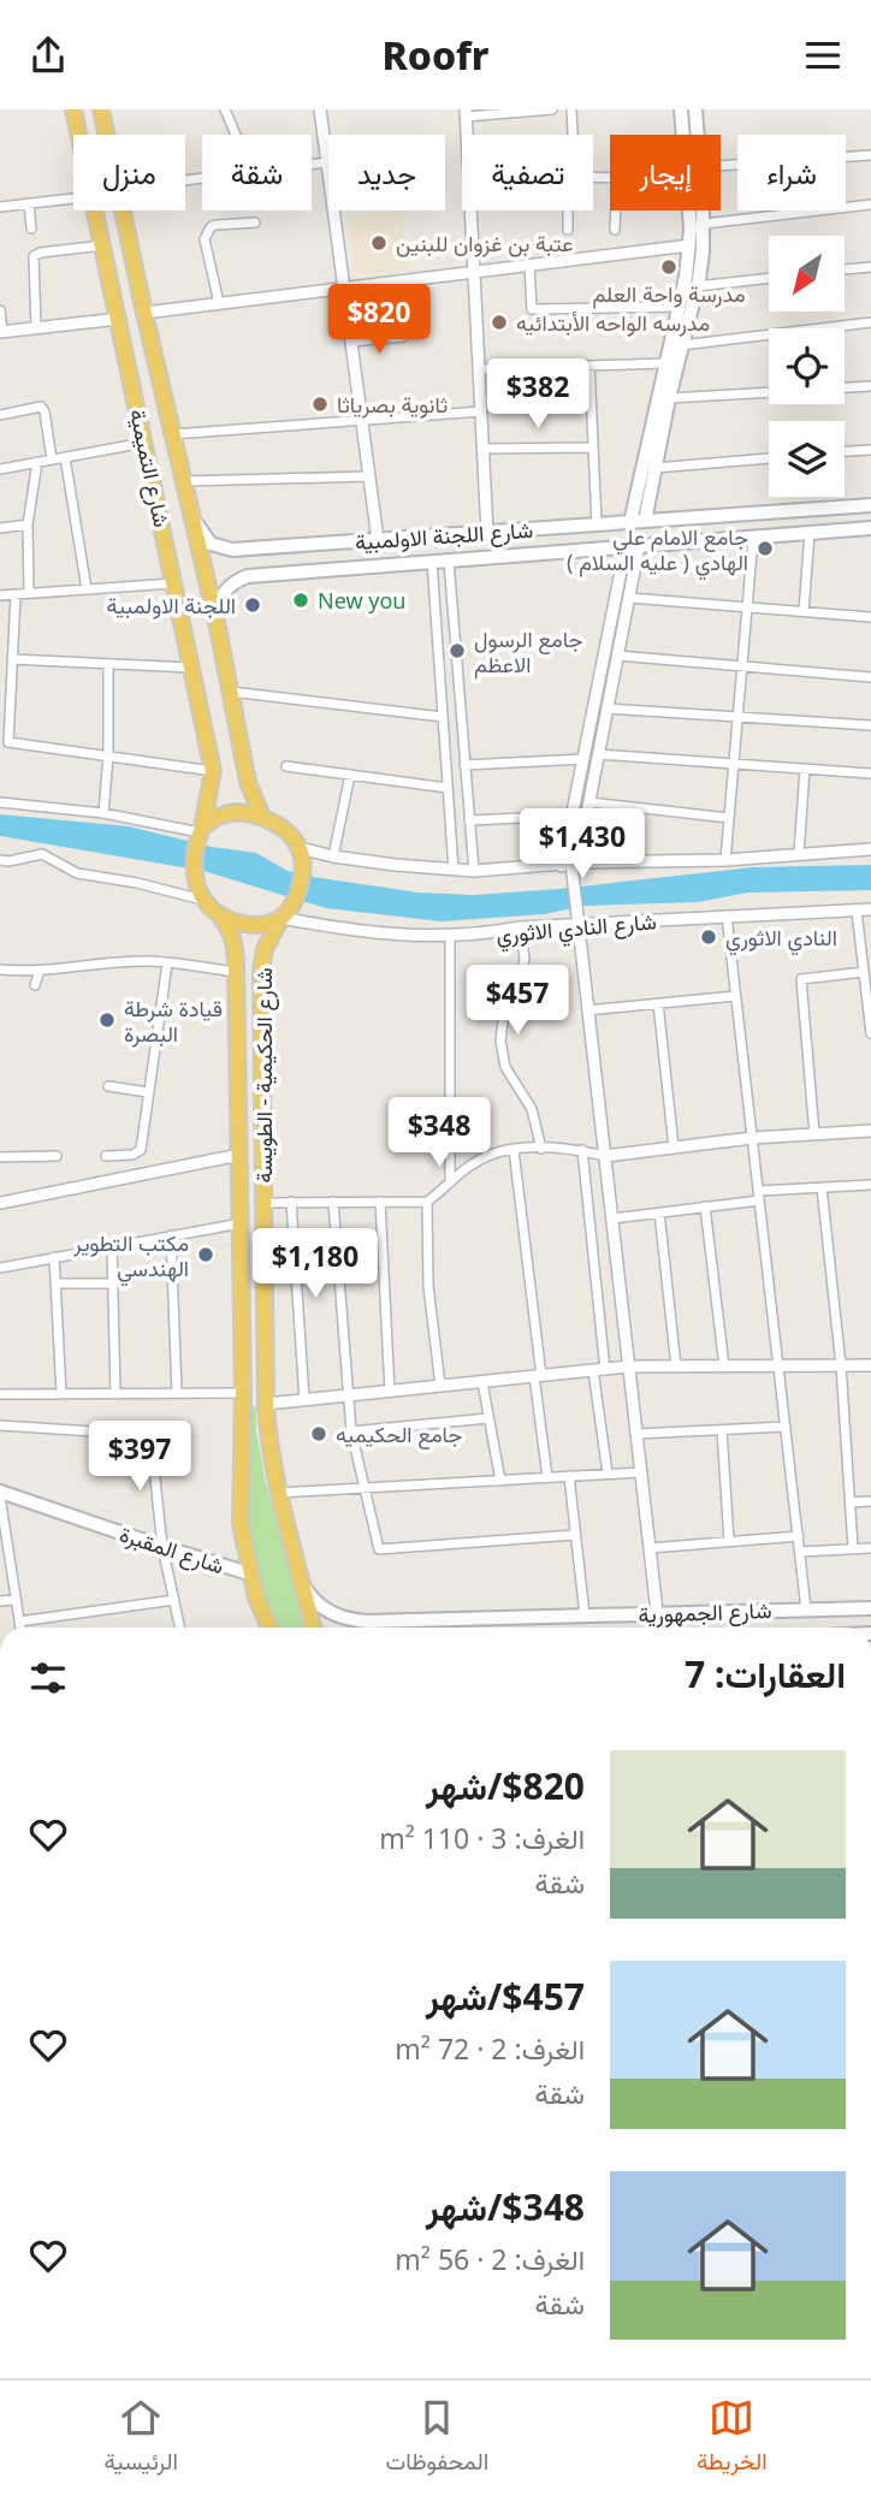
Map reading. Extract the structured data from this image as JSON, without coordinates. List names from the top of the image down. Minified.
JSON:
{"streets":{"main road":["شارع التميمية","شارع اللجنة الاولمبية","شارع الحكيمية - الطويسة","شارع المقبرة","شارع الجمهورية"],"street":["شارع النادي الاثوري"]},"crossings":[["شارع التميمية","شارع اللجنة الاولمبية"],["شارع التميمية","شارع النادي الاثوري"],["شارع التميمية","شارع الحكيمية - الطويسة"],["شارع النادي الاثوري","شارع الحكيمية - الطويسة"],["شارع الحكيمية - الطويسة","شارع المقبرة"],["شارع الحكيمية - الطويسة","شارع الجمهورية"]],"places":["عتبة بن غزوان للبنين","مدرسة واحة العلم","مدرسه الواحه الأبتدائيه","ثانوية بصرياثا","جامع الامام علي الهادي ( عليه السلام )","New you","اللجنة الاولمبية","جامع الرسول الاعظم","النادي الاثوري","قيادة شرطة البصرة","مكتب التطوير الهندسي","جامع الحكيميه"],"north":"bottom left","page":{"header":"Roofr","chip":["شراء","إيجار","تصفية","جديد","شقة","منزل"],"price":["$820","$382","$1,430","$457","$348","$1,180","$397"],"heading":"العقارات: 7","list":[{"name":"$820/شهر","note":"الغرف: 3 · 110 m² · شقة"},{"name":"$457/شهر","note":"الغرف: 2 · 72 m² · شقة"},{"name":"$348/شهر","note":"الغرف: 2 · 56 m² · شقة"}],"tabs":["الخريطة","المحفوظات","الرئيسية"]}}
